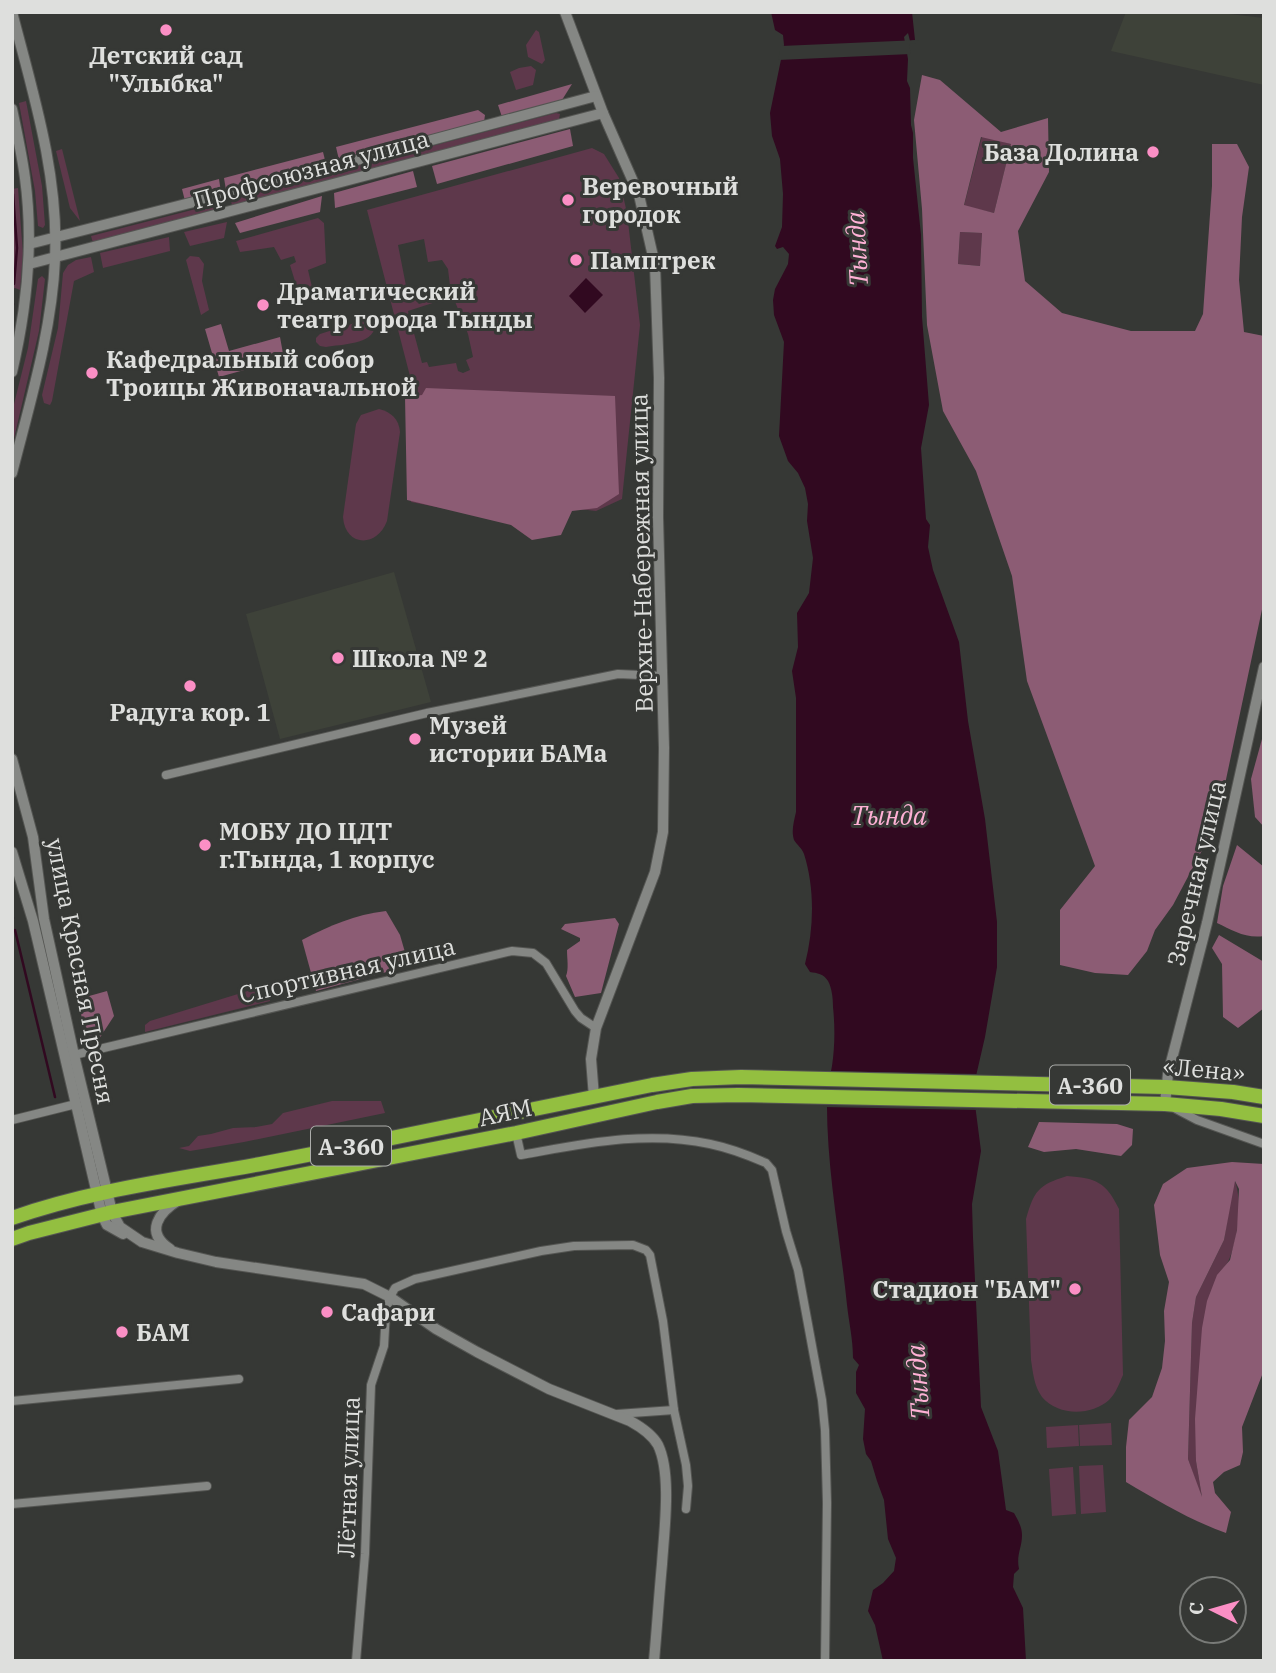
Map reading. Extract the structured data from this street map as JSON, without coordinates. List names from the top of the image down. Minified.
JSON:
{"streets":{"highway":["«Лена»","А-360","АЯМ"],"street":["Профсоюзная улица","Верхне-Набережная улица","Заречная улица","Спортивная улица","улица Красная Пресня","Лётная улица"]},"crossings":[["Профсоюзная улица","Верхне-Набережная улица"],["Верхне-Набережная улица","Спортивная улица"],["Верхне-Набережная улица","АЯМ"],["Заречная улица","«Лена»"],["Спортивная улица","улица Красная Пресня"],["улица Красная Пресня","АЯМ"],["«Лена»","АЯМ"]],"water":["Тында"],"places":["Детский сад \"Улыбка\"","База Долина","Веревочный городок","Памптрек","Драматический театр города Тынды","Кафедральный собор Троицы Живоначальной","Школа № 2","Радуга кор. 1","Музей истории БАМа","МОБУ ДО ЦДТ г.Тында, 1 корпус","Стадион \"БАМ\"","Сафари","БАМ"],"north":"left"}
